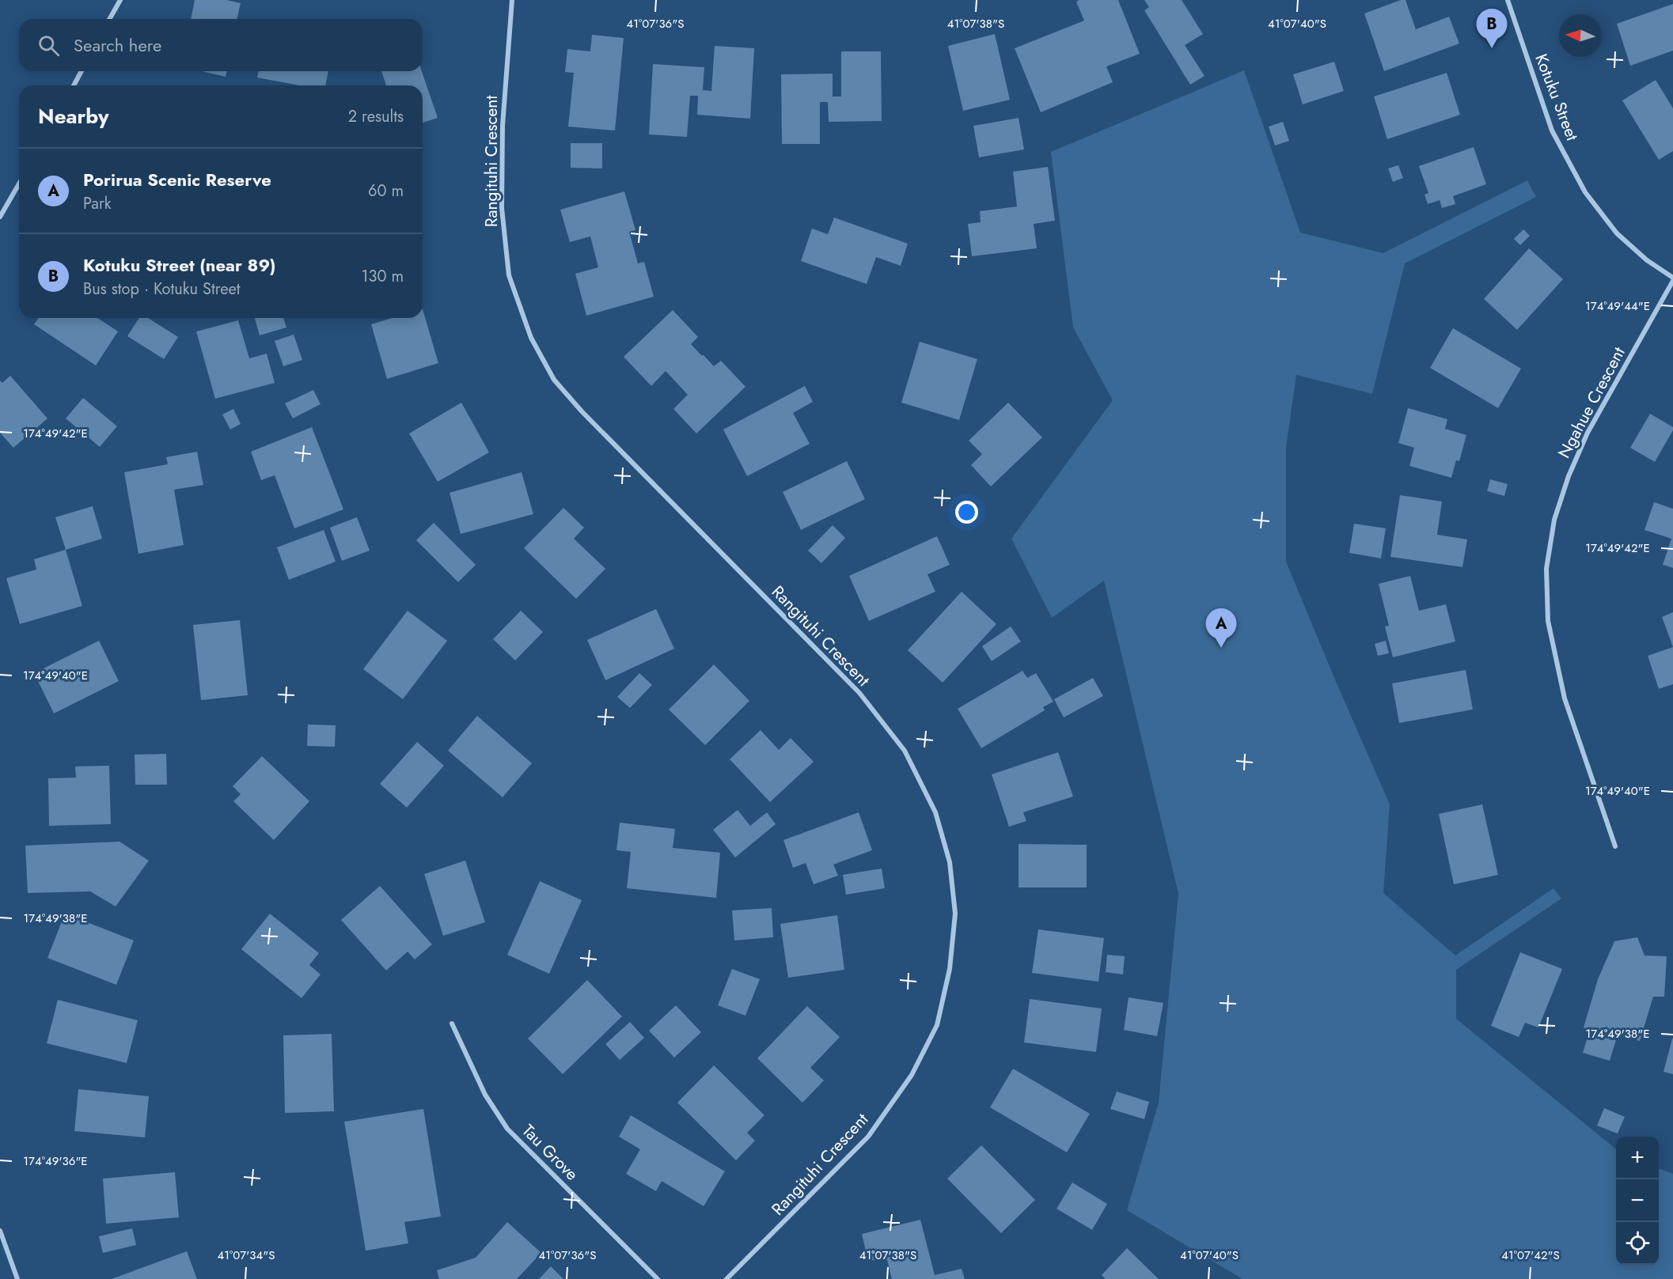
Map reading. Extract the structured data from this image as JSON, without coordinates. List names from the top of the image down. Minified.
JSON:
{"streets":{"street":["Kotuku Street","Rangituhi Crescent","Ngahue Crescent","Tau Grove"]},"crossings":[["Kotuku Street","Ngahue Crescent"]],"north":"left","page":{"pins":["B","A"],"search":"Search here","heading":["Nearby","2 results"],"list":[{"mark":"A","name":"Porirua Scenic Reserve","note":"Park","value":"60 m"},{"mark":"B","name":"Kotuku Street (near 89)","note":"Bus stop · Kotuku Street","value":"130 m"}],"map_buttons":["+","−"]},"coordinates":["41°07'36\"S","41°07'38\"S","41°07'40\"S","174°49'44\"E","174°49'42\"E","174°49'40\"E","174°49'38\"E","174°49'36\"E","41°07'34\"S","41°07'42\"S"]}
